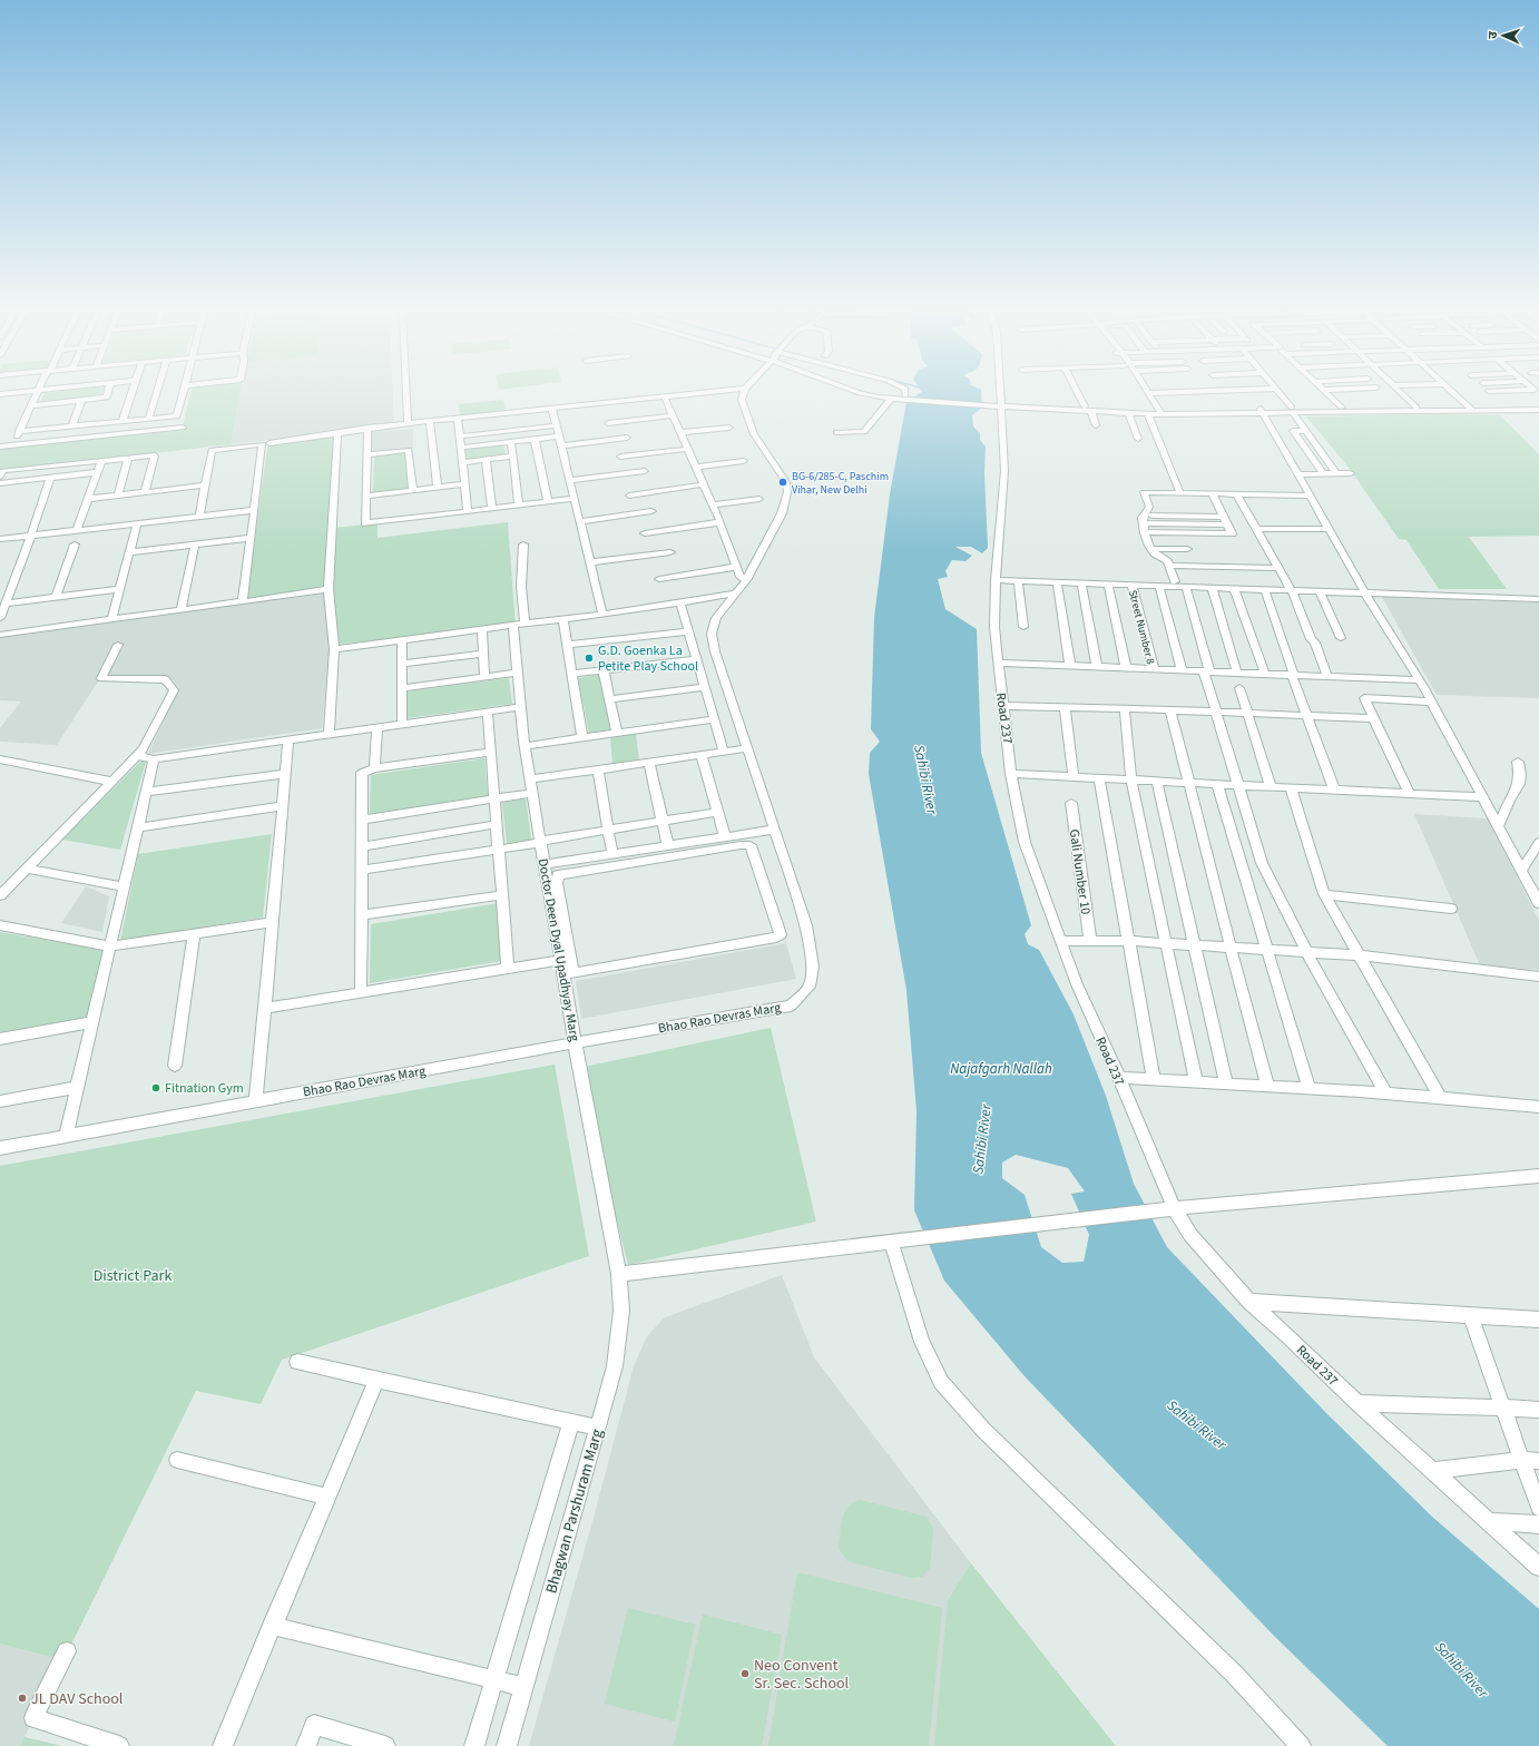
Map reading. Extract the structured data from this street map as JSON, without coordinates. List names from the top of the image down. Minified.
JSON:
{"streets":{"street":["Street Number 8","Road 237","Gali Number 10","Doctor Deen Dyal Upadhyay Marg","Bhao Rao Devras Marg","Bhagwan Parshuram Marg"]},"crossings":[["Doctor Deen Dyal Upadhyay Marg","Bhao Rao Devras Marg"],["Doctor Deen Dyal Upadhyay Marg","Bhagwan Parshuram Marg"]],"water":["Sahibi River","Najafgarh Nallah"],"parks":["District Park"],"places":["BG-6/285-C, Paschim Vihar, New Delhi","G.D. Goenka La Petite Play School","Fitnation Gym","Neo Convent Sr. Sec. School","JL DAV School"],"north":"left"}
